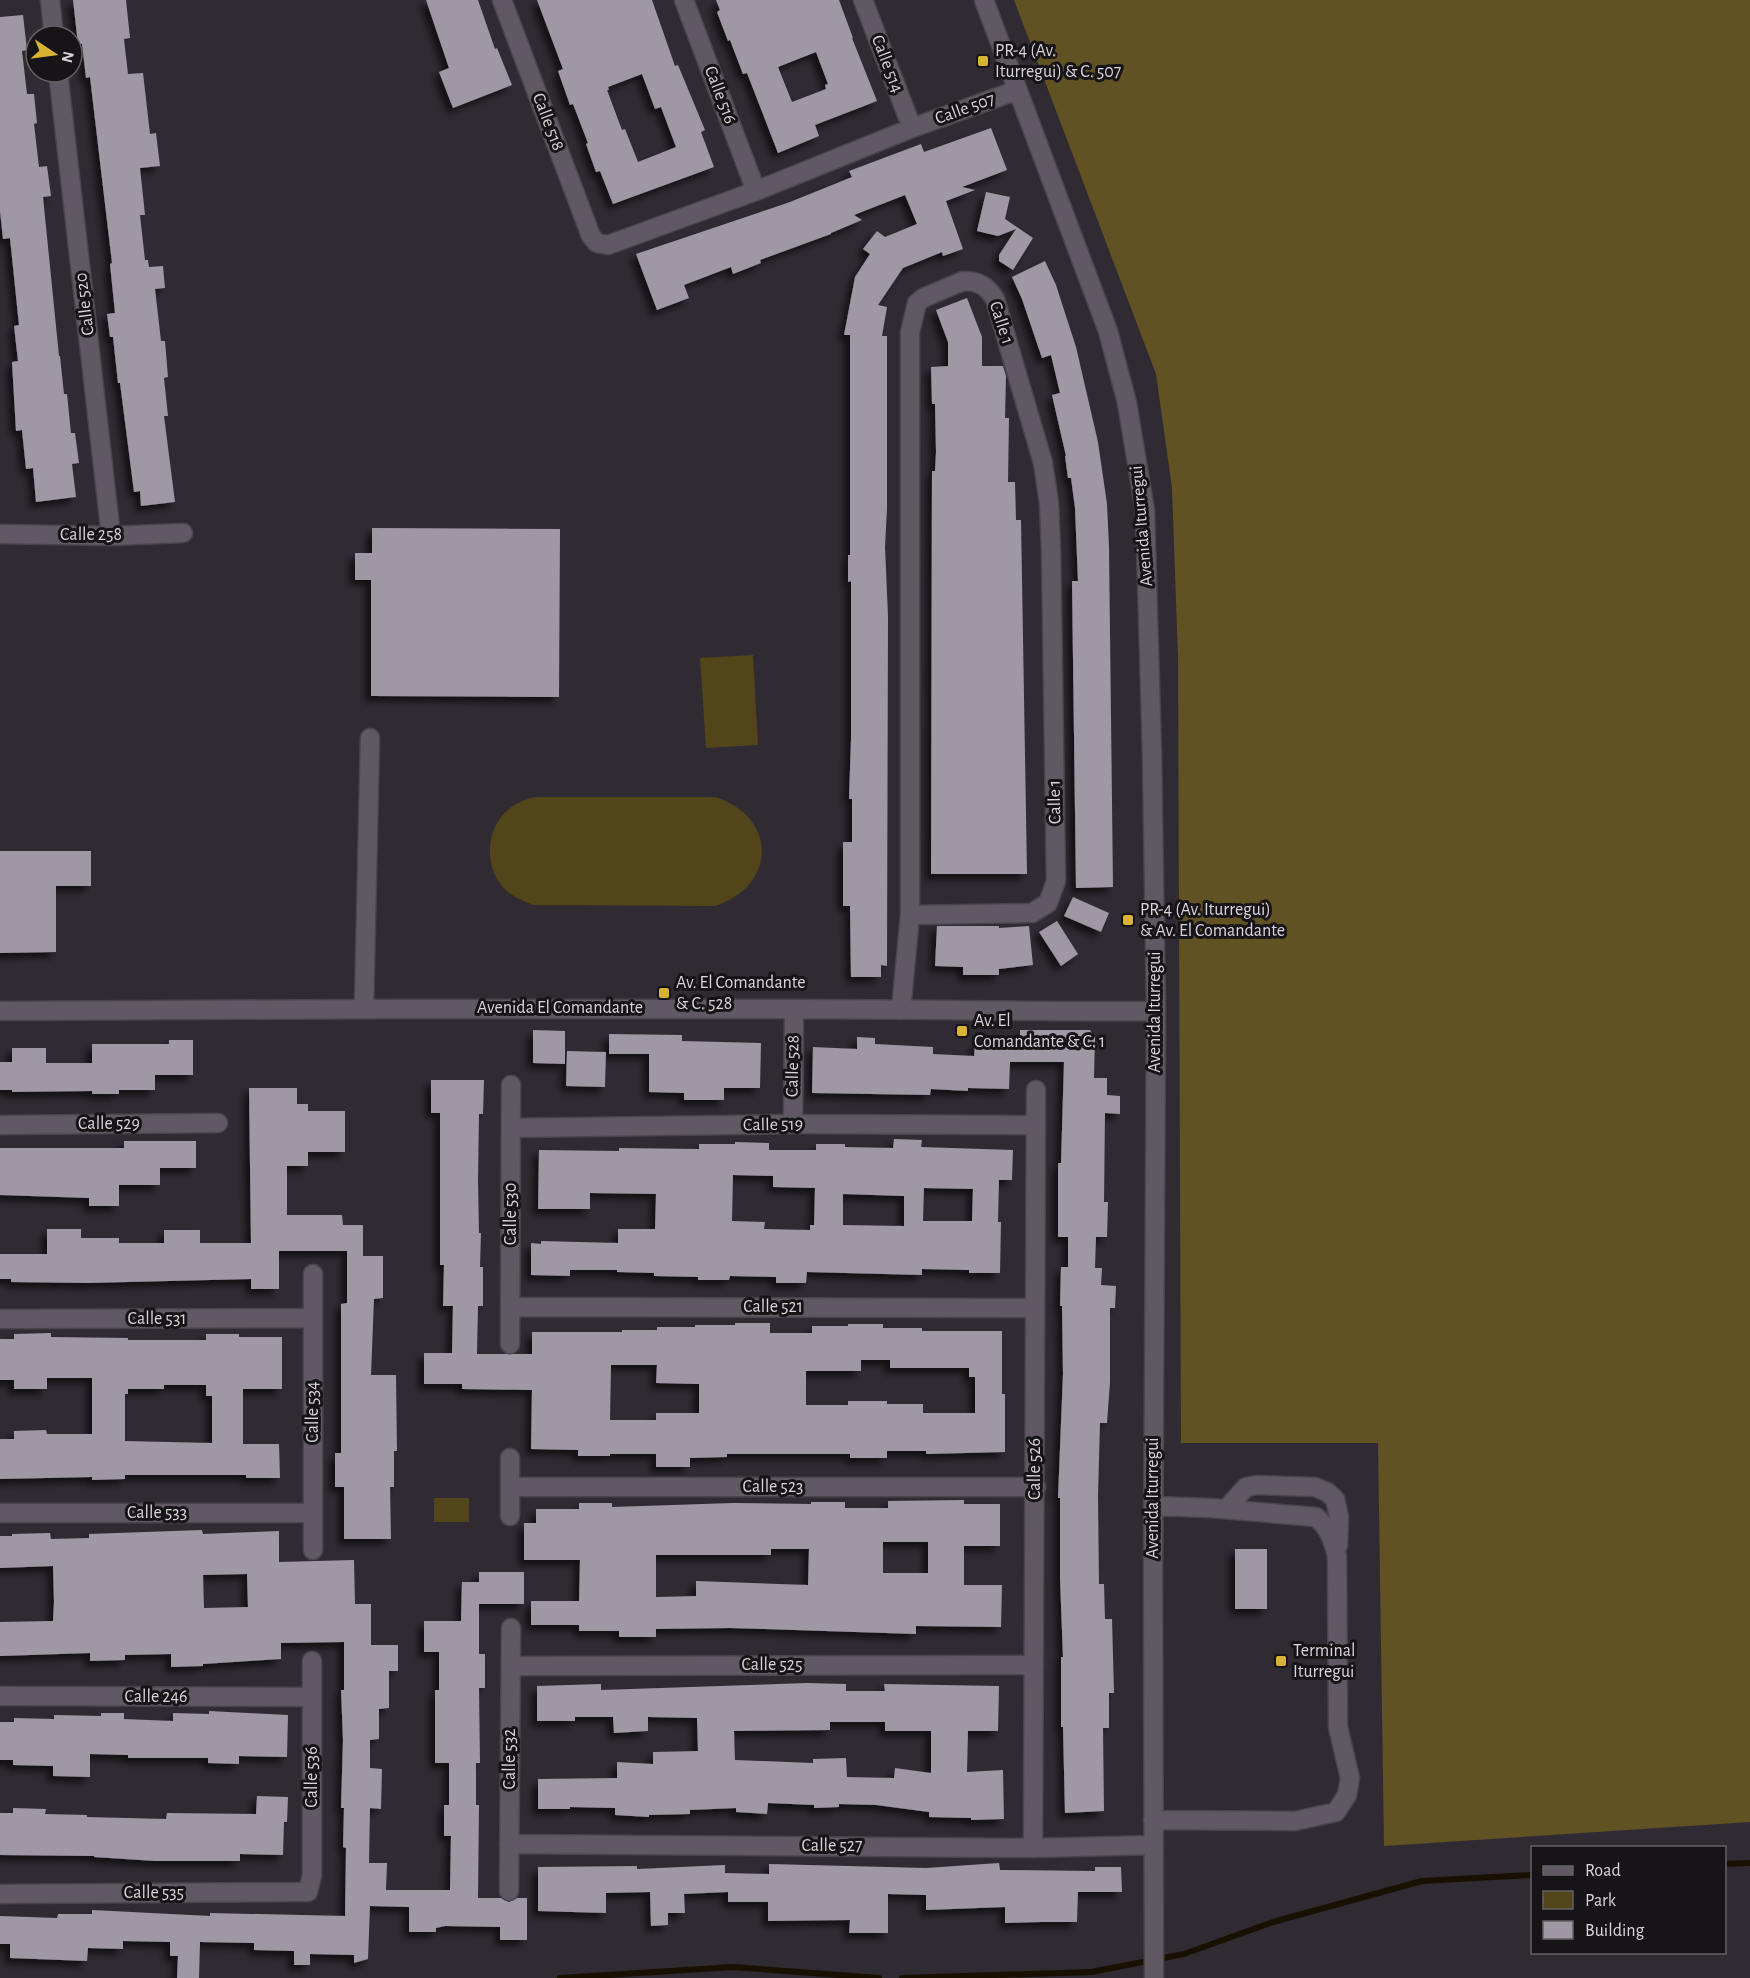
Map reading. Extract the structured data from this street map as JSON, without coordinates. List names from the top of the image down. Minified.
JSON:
{"streets":{"street":["Calle 514","Calle 516","Calle 507","Calle 518","Calle 520","Calle 1","Avenida Iturregui","Calle 258","Avenida El Comandante","Calle 528","Calle 529","Calle 519","Calle 530","Calle 521","Calle 531","Calle 534","Calle 526","Calle 523","Calle 533","Calle 525","Calle 246","Calle 532","Calle 536","Calle 527","Calle 535"]},"crossings":[["Calle 514","Calle 507"],["Calle 516","Calle 507"],["Calle 507","Calle 518"],["Calle 507","Avenida Iturregui"],["Calle 520","Calle 258"],["Calle 1","Avenida El Comandante"],["Avenida Iturregui","Avenida El Comandante"],["Avenida Iturregui","Calle 527"],["Avenida El Comandante","Calle 528"],["Calle 528","Calle 519"],["Calle 519","Calle 530"],["Calle 519","Calle 526"],["Calle 530","Calle 521"],["Calle 521","Calle 526"],["Calle 531","Calle 534"],["Calle 534","Calle 533"],["Calle 526","Calle 523"],["Calle 526","Calle 525"],["Calle 526","Calle 527"],["Calle 525","Calle 532"],["Calle 246","Calle 536"],["Calle 532","Calle 527"],["Calle 536","Calle 535"]],"places":{"transit":["PR-4 (Av. Iturregui) & C. 507","PR-4 (Av. Iturregui) & Av. El Comandante","Av. El Comandante & C. 528","Av. El Comandante & C. 1","Terminal Iturregui"]},"legend":["Road","Park","Building"],"north":"right"}
